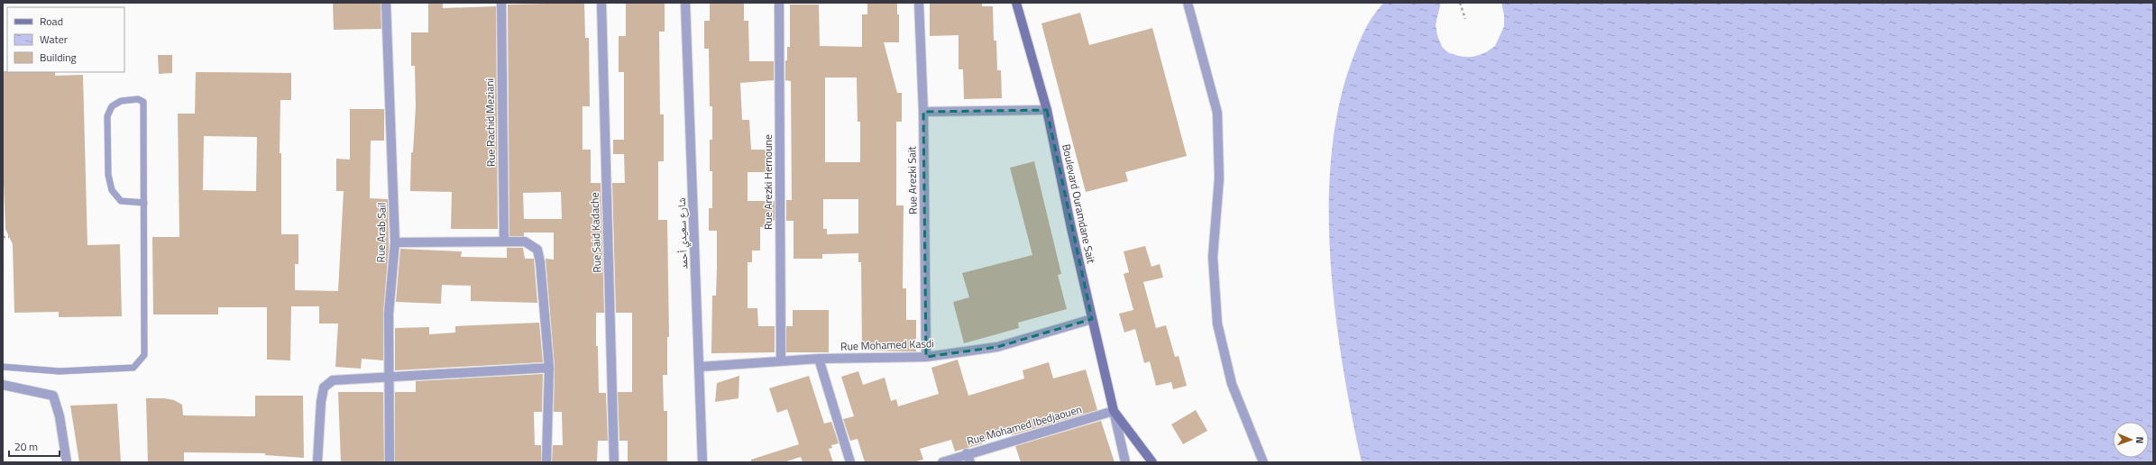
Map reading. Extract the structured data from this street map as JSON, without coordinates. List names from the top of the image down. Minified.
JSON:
{"streets":{"main road":["Boulevard Ouramdane Sait"],"street":["Rue Rachid Meziani","Rue Arezki Sait","Rue Arezki Hernoune","Rue Arab Sail","Rue Said Kadache","شارع سعيدي أحمد","Rue Mohamed Kasdi","Rue Mohamed Ibedjaouen"]},"crossings":[["Rue Arezki Sait","Rue Mohamed Kasdi"],["Rue Arezki Hernoune","Rue Mohamed Kasdi"],["Boulevard Ouramdane Sait","Rue Mohamed Kasdi"],["Boulevard Ouramdane Sait","Rue Mohamed Ibedjaouen"],["شارع سعيدي أحمد","Rue Mohamed Kasdi"]],"legend":["Road","Water","Building"],"scale_bar":"20 m","north":"right"}
